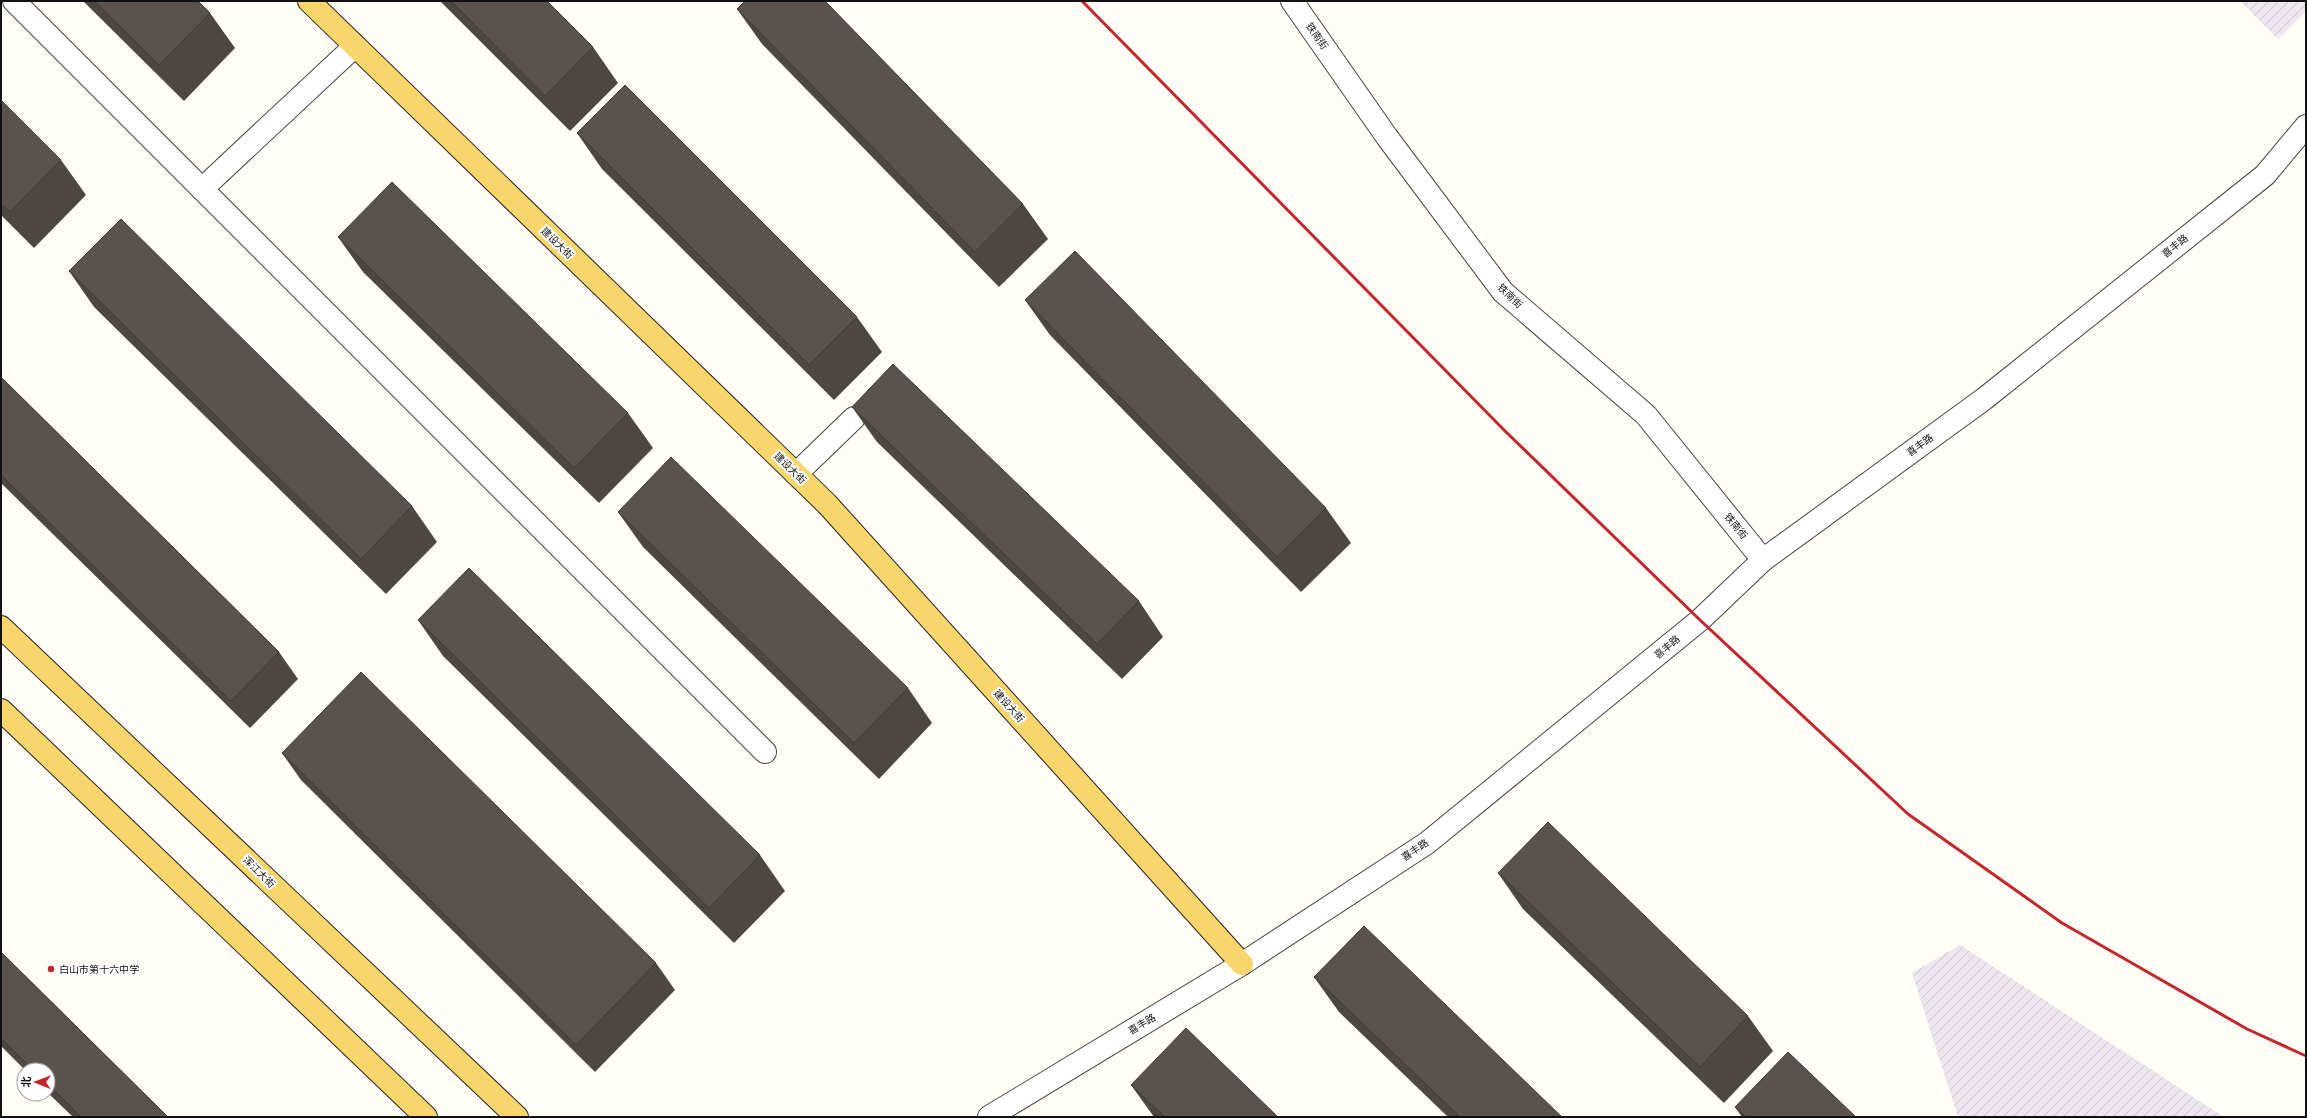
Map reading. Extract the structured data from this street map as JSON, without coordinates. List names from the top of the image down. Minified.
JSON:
{"streets":{"main road":["建设大街","浑江大街"],"street":["铁南街","喜丰路"]},"crossings":[["铁南街","喜丰路"],["建设大街","喜丰路"]],"places":["白山市第十六中学"],"north":"left"}
